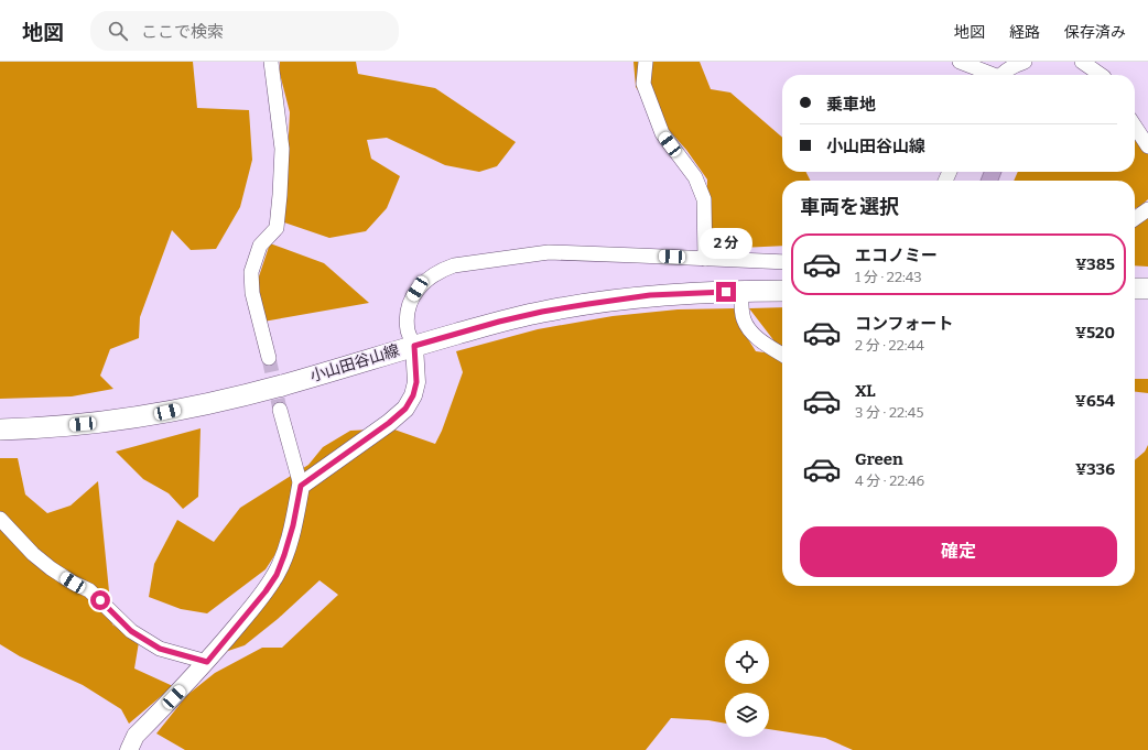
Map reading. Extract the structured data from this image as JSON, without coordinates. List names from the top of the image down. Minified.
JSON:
{"streets":{"main road":["小山田谷山線"]},"page":{"header":"地図","search":"ここで検索","nav":["地図","経路","保存済み"],"banner":["乗車地","小山田谷山線"],"heading":"車両を選択","bubble":"2 分","list":[{"name":"エコノミー","note":"1 分 · 22:43","value":"¥385"},{"name":"コンフォート","note":"2 分 · 22:44","value":"¥520"},{"name":"XL","note":"3 分 · 22:45","value":"¥654"},{"name":"Green","note":"4 分 · 22:46","value":"¥336"}],"buttons":"確定"}}
